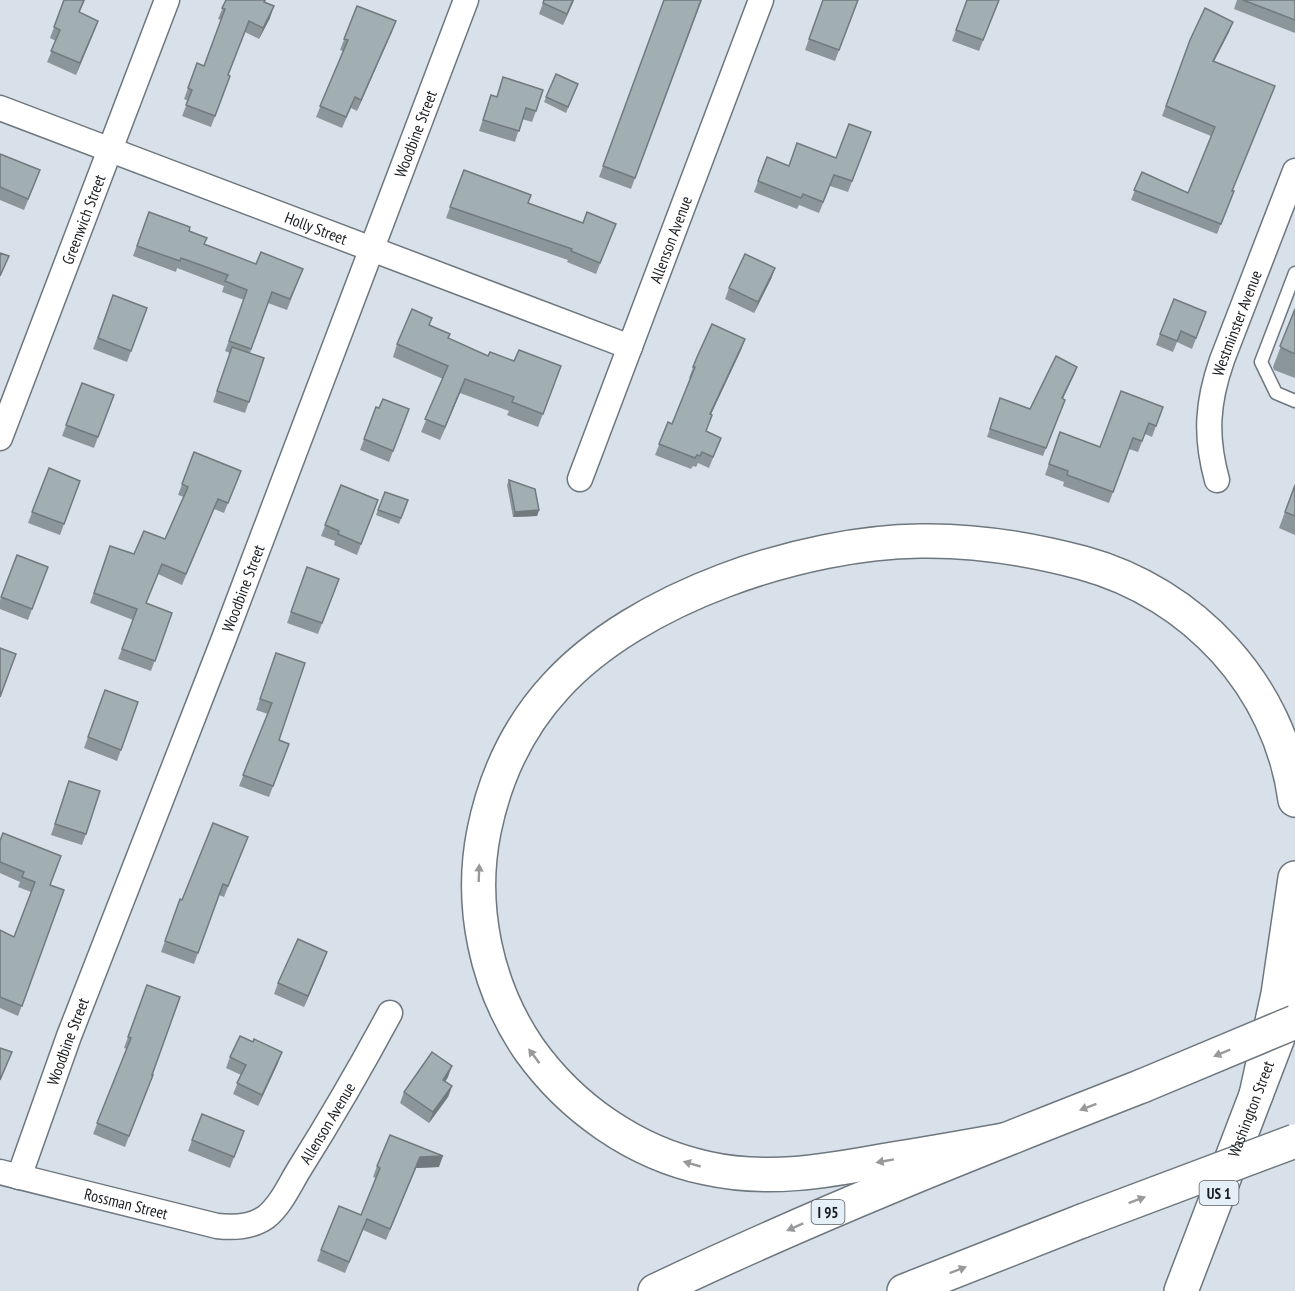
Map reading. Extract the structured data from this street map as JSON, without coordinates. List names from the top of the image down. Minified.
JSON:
{"streets":{"main road":["Washington Street","US 1","I 95"],"street":["Woodbine Street","Greenwich Street","Holly Street","Allenson Avenue","Westminster Avenue","Rossman Street"]},"crossings":[["Woodbine Street","Holly Street"],["Woodbine Street","Rossman Street"],["Greenwich Street","Holly Street"],["Holly Street","Allenson Avenue"],["Allenson Avenue","Rossman Street"]]}
